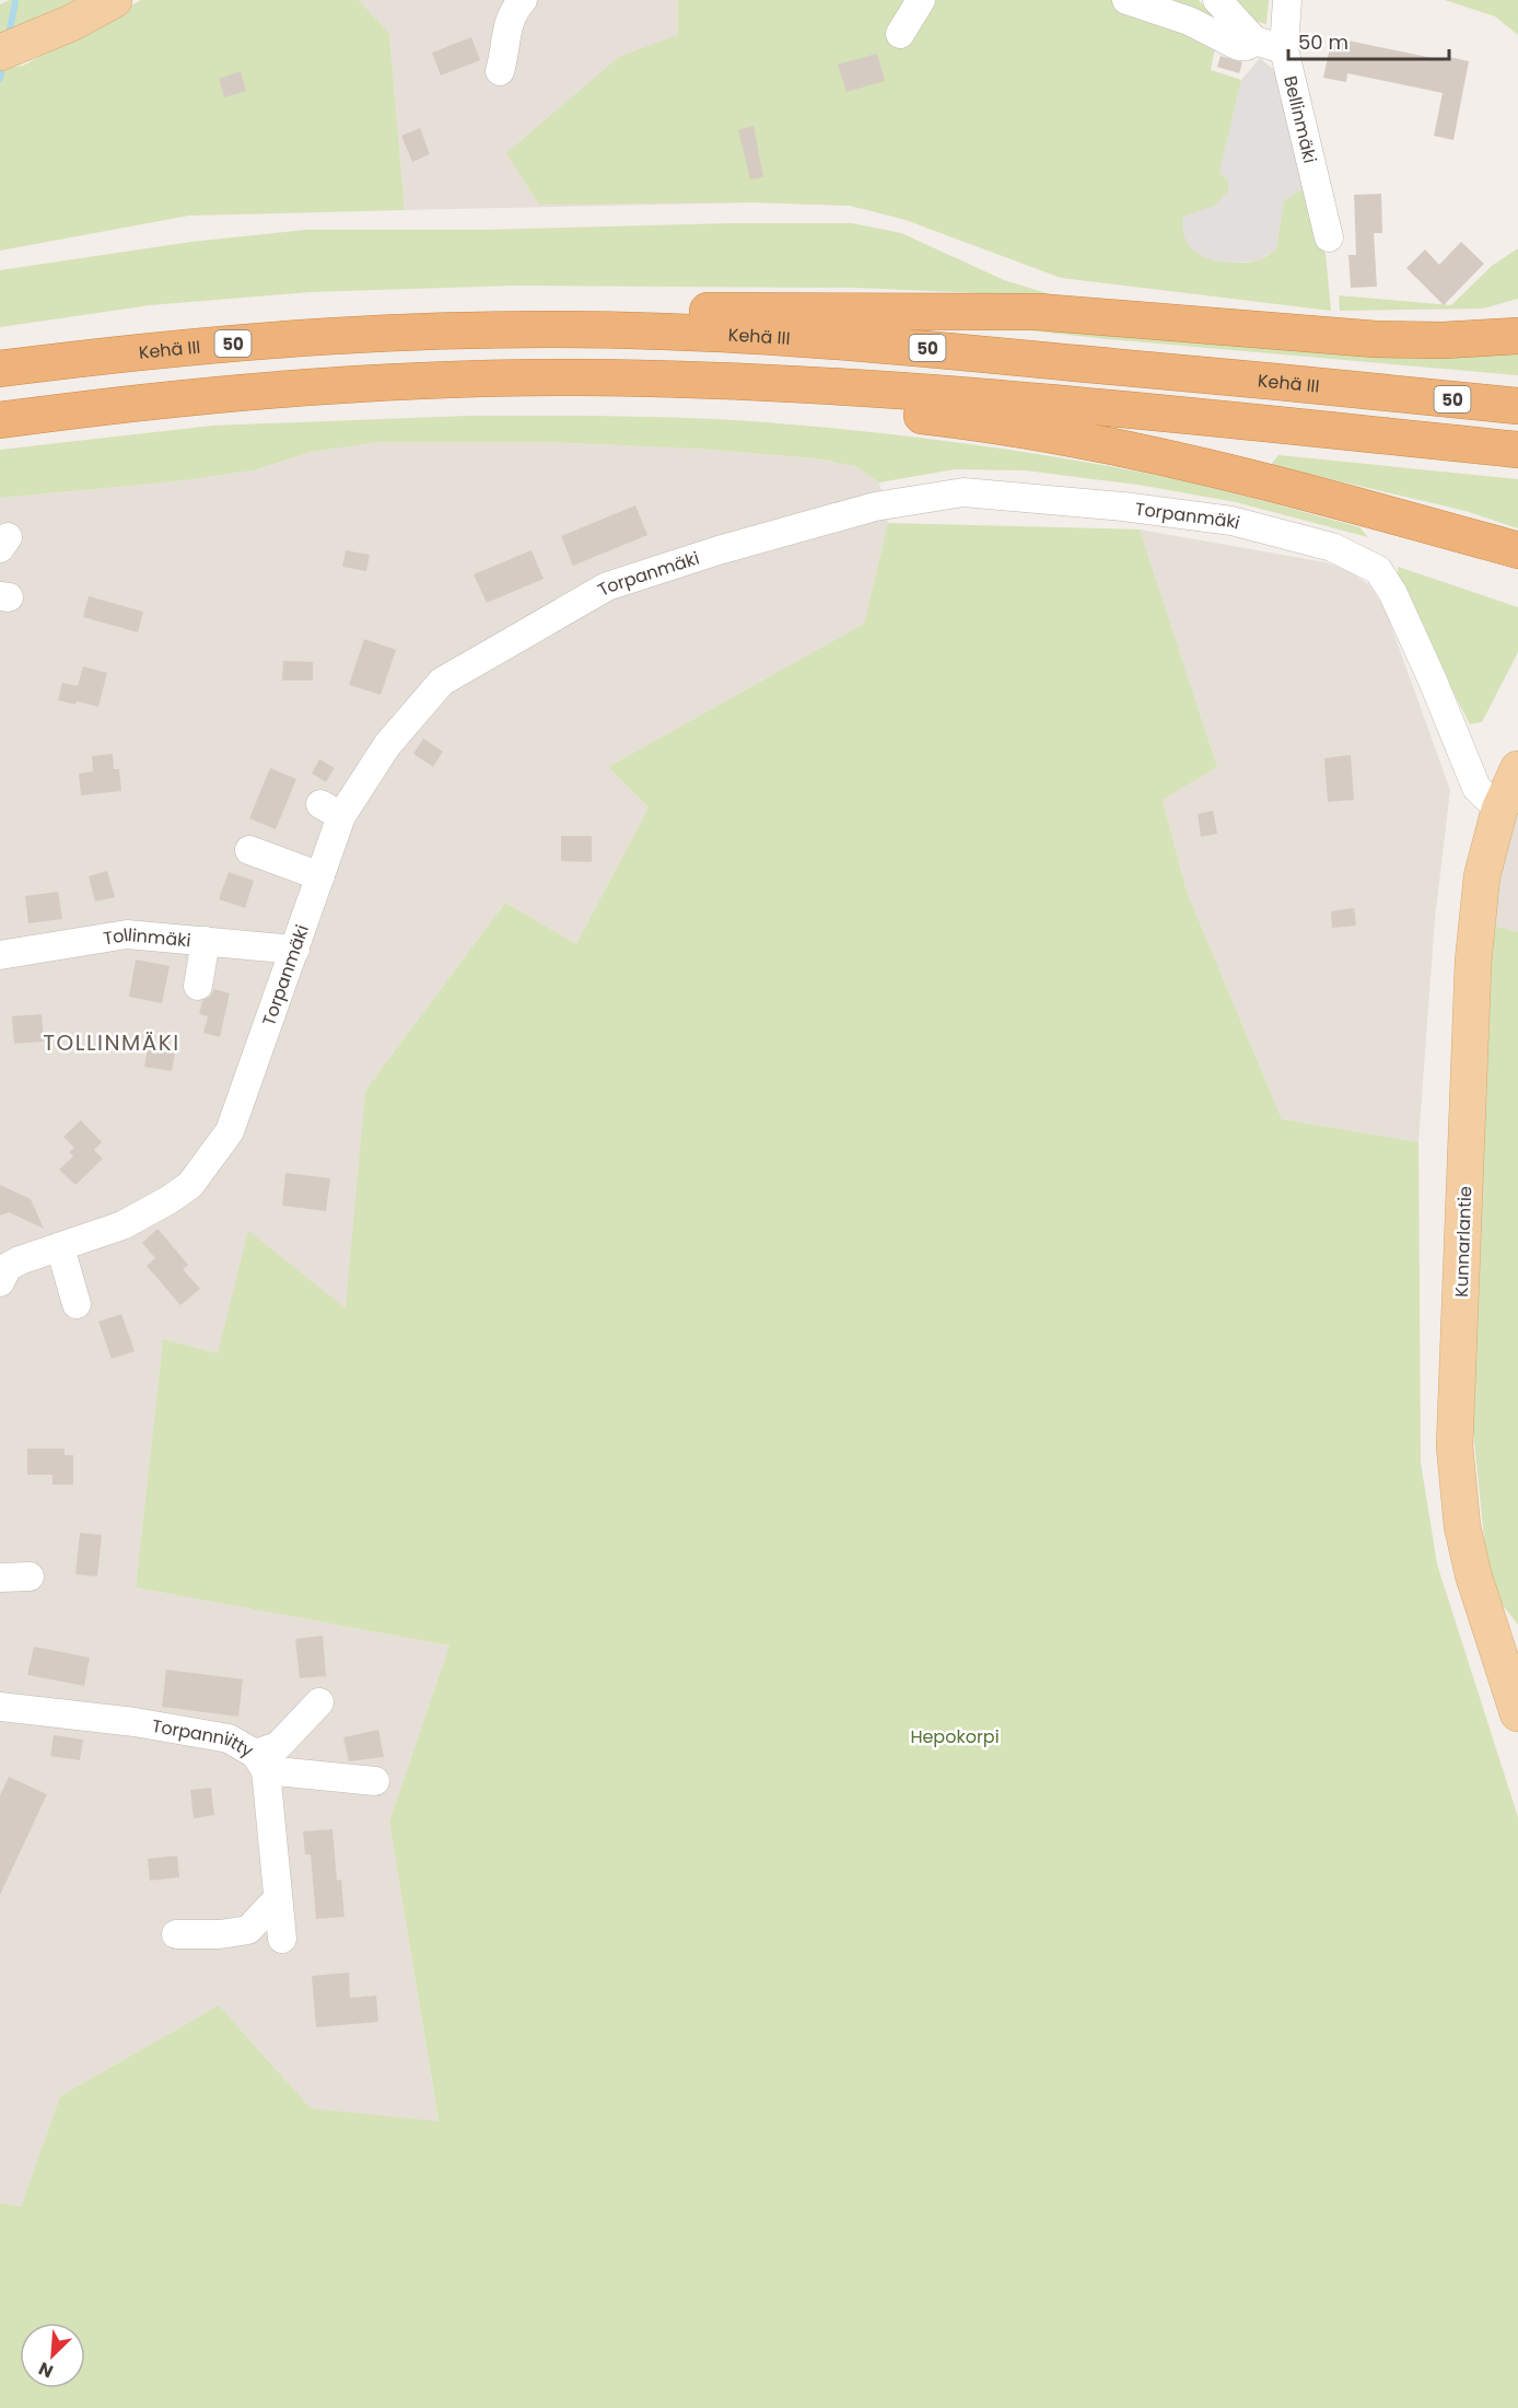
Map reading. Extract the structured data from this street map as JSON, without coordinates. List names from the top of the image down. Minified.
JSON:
{"streets":{"highway":["Kehä III","50"],"main road":["Kunnarlantie"],"street":["Bellinmäki","Torpanmäki","Tollinmäki","Torpanniitty"]},"crossings":[["Torpanmäki","Tollinmäki"],["Torpanmäki","Kunnarlantie"]],"districts":["TOLLINMÄKI"],"parks":["Hepokorpi"],"scale_bar":"50 m","north":"bottom left"}
